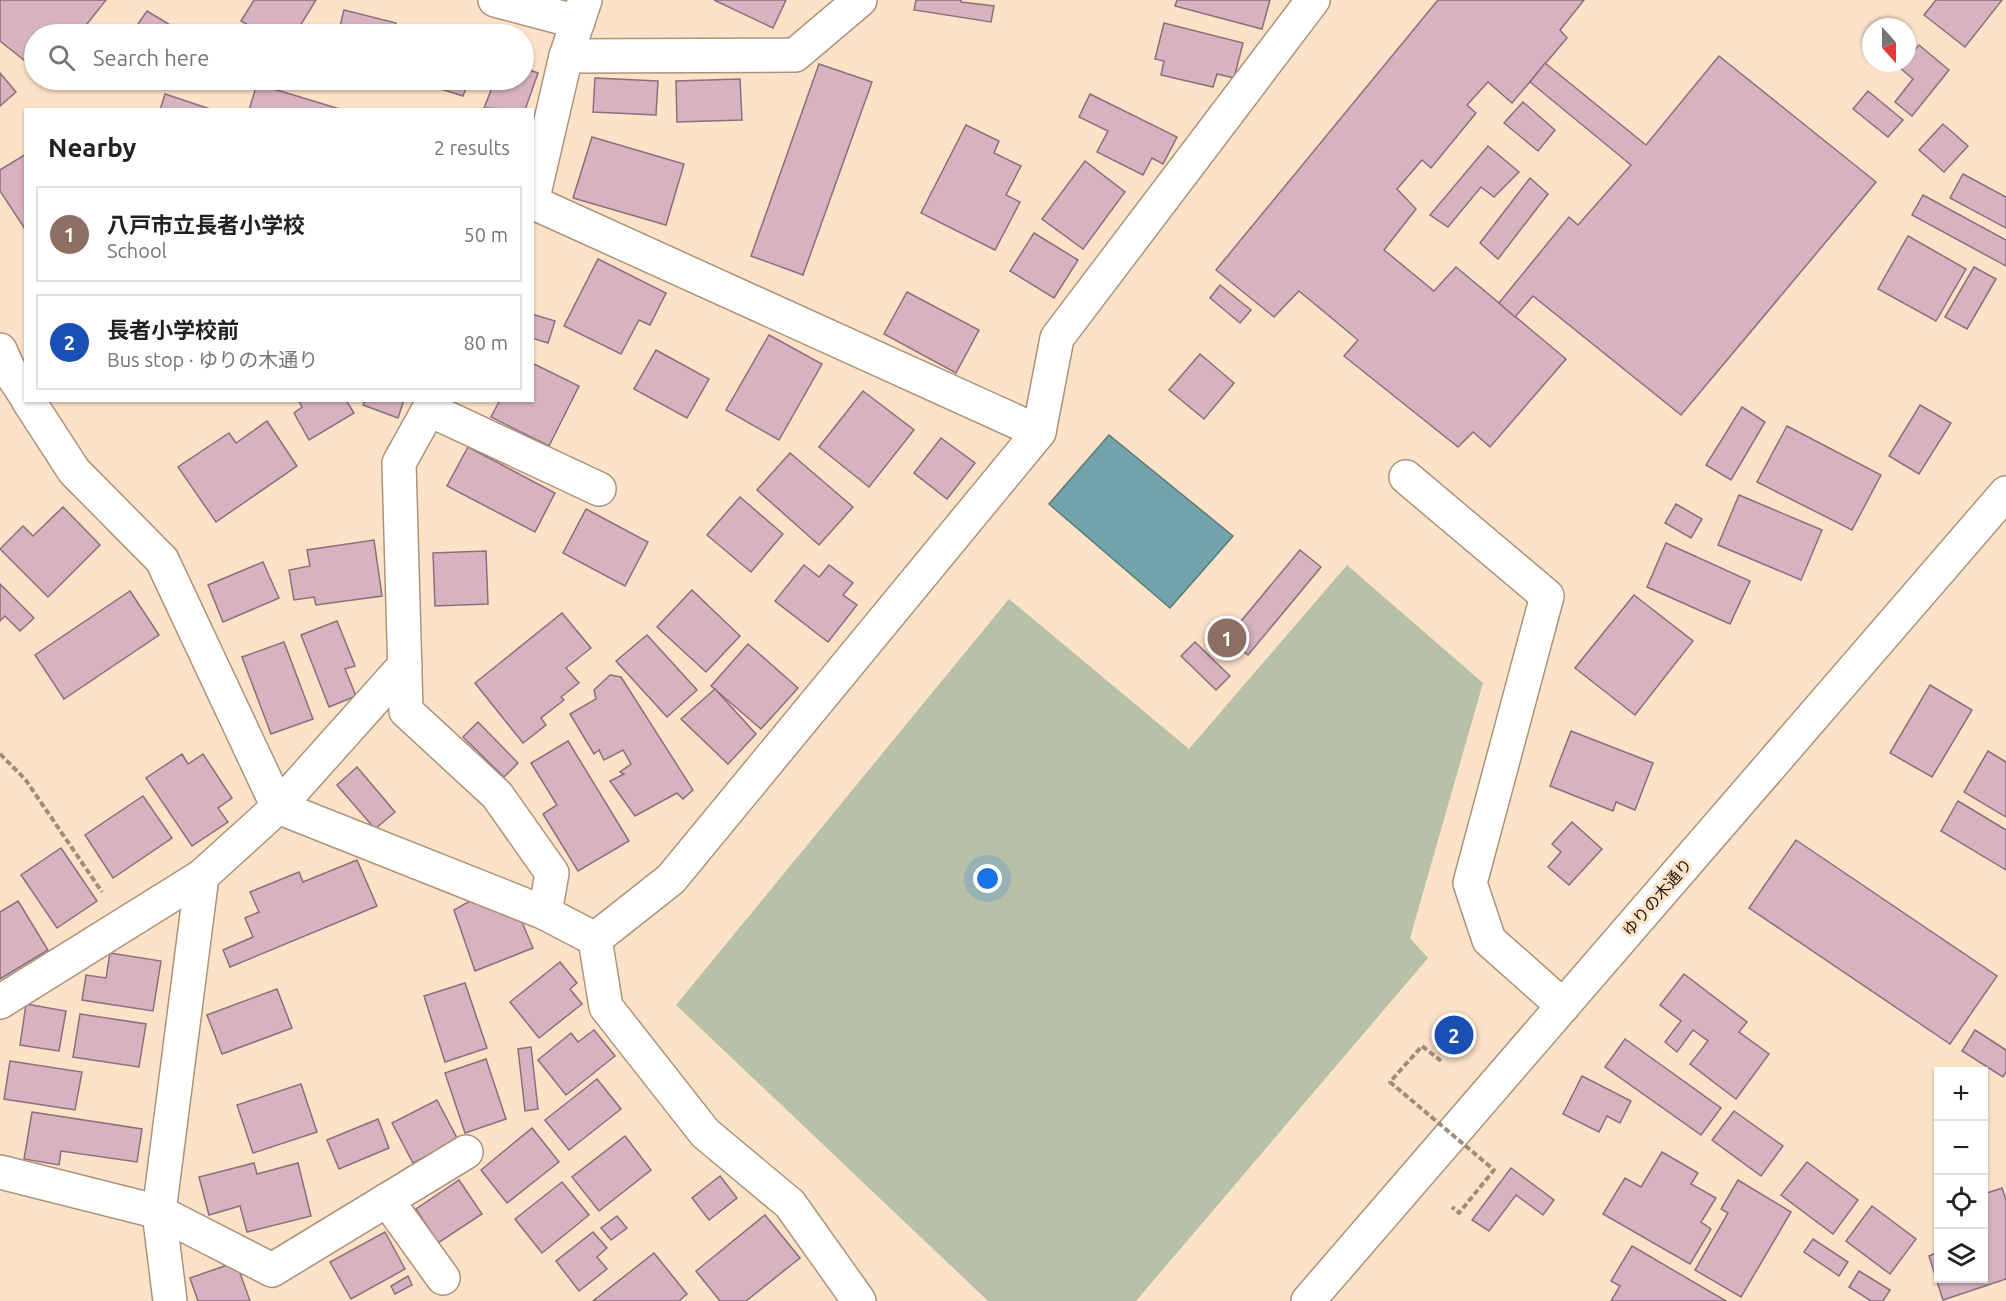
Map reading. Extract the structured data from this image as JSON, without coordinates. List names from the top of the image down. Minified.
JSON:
{"streets":{"street":["ゆりの木通り"]},"north":"bottom","page":{"search":"Search here","heading":["Nearby","2 results"],"list":[{"mark":"1","name":"八戸市立長者小学校","note":"School","value":"50 m"},{"mark":"2","name":"長者小学校前","note":"Bus stop · ゆりの木通り","value":"80 m"}],"pins":["1","2"],"map_buttons":["+","−"]}}
